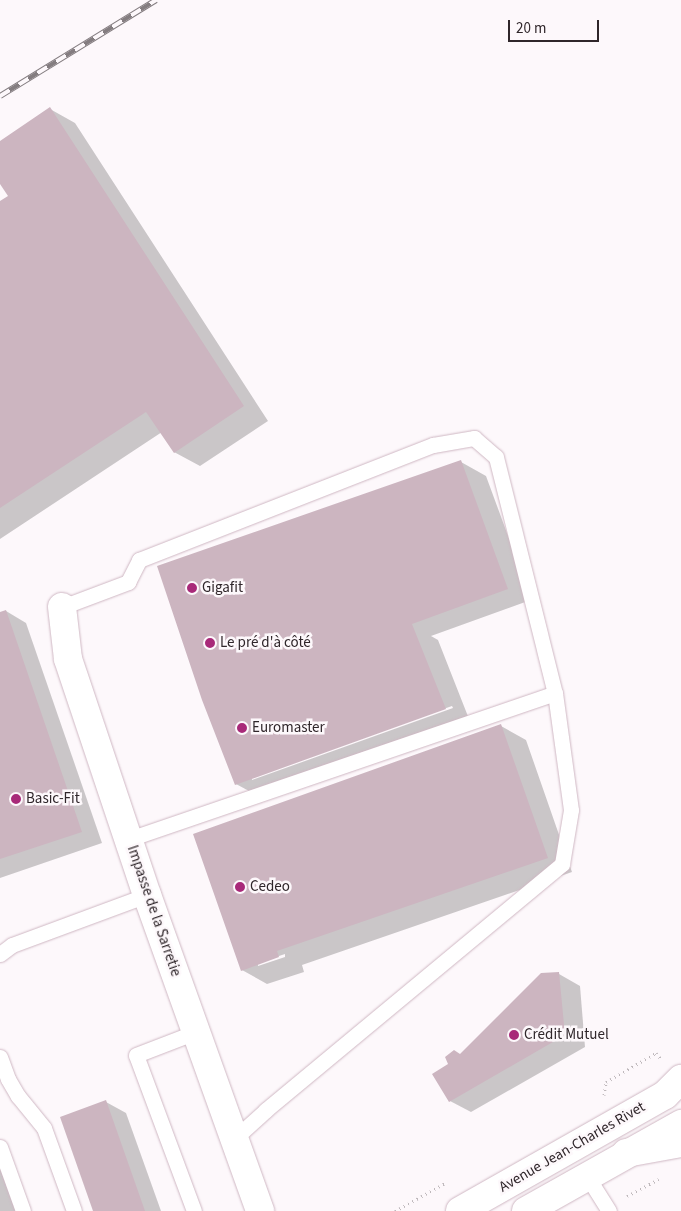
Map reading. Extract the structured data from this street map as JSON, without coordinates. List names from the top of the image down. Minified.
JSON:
{"streets":{"main road":["Impasse de la Sarretie","Avenue Jean-Charles Rivet"]},"places":["Gigafit","Le pré d'à côté","Euromaster","Basic-Fit","Cedeo","Crédit Mutuel"],"scale_bar":"20 m"}
